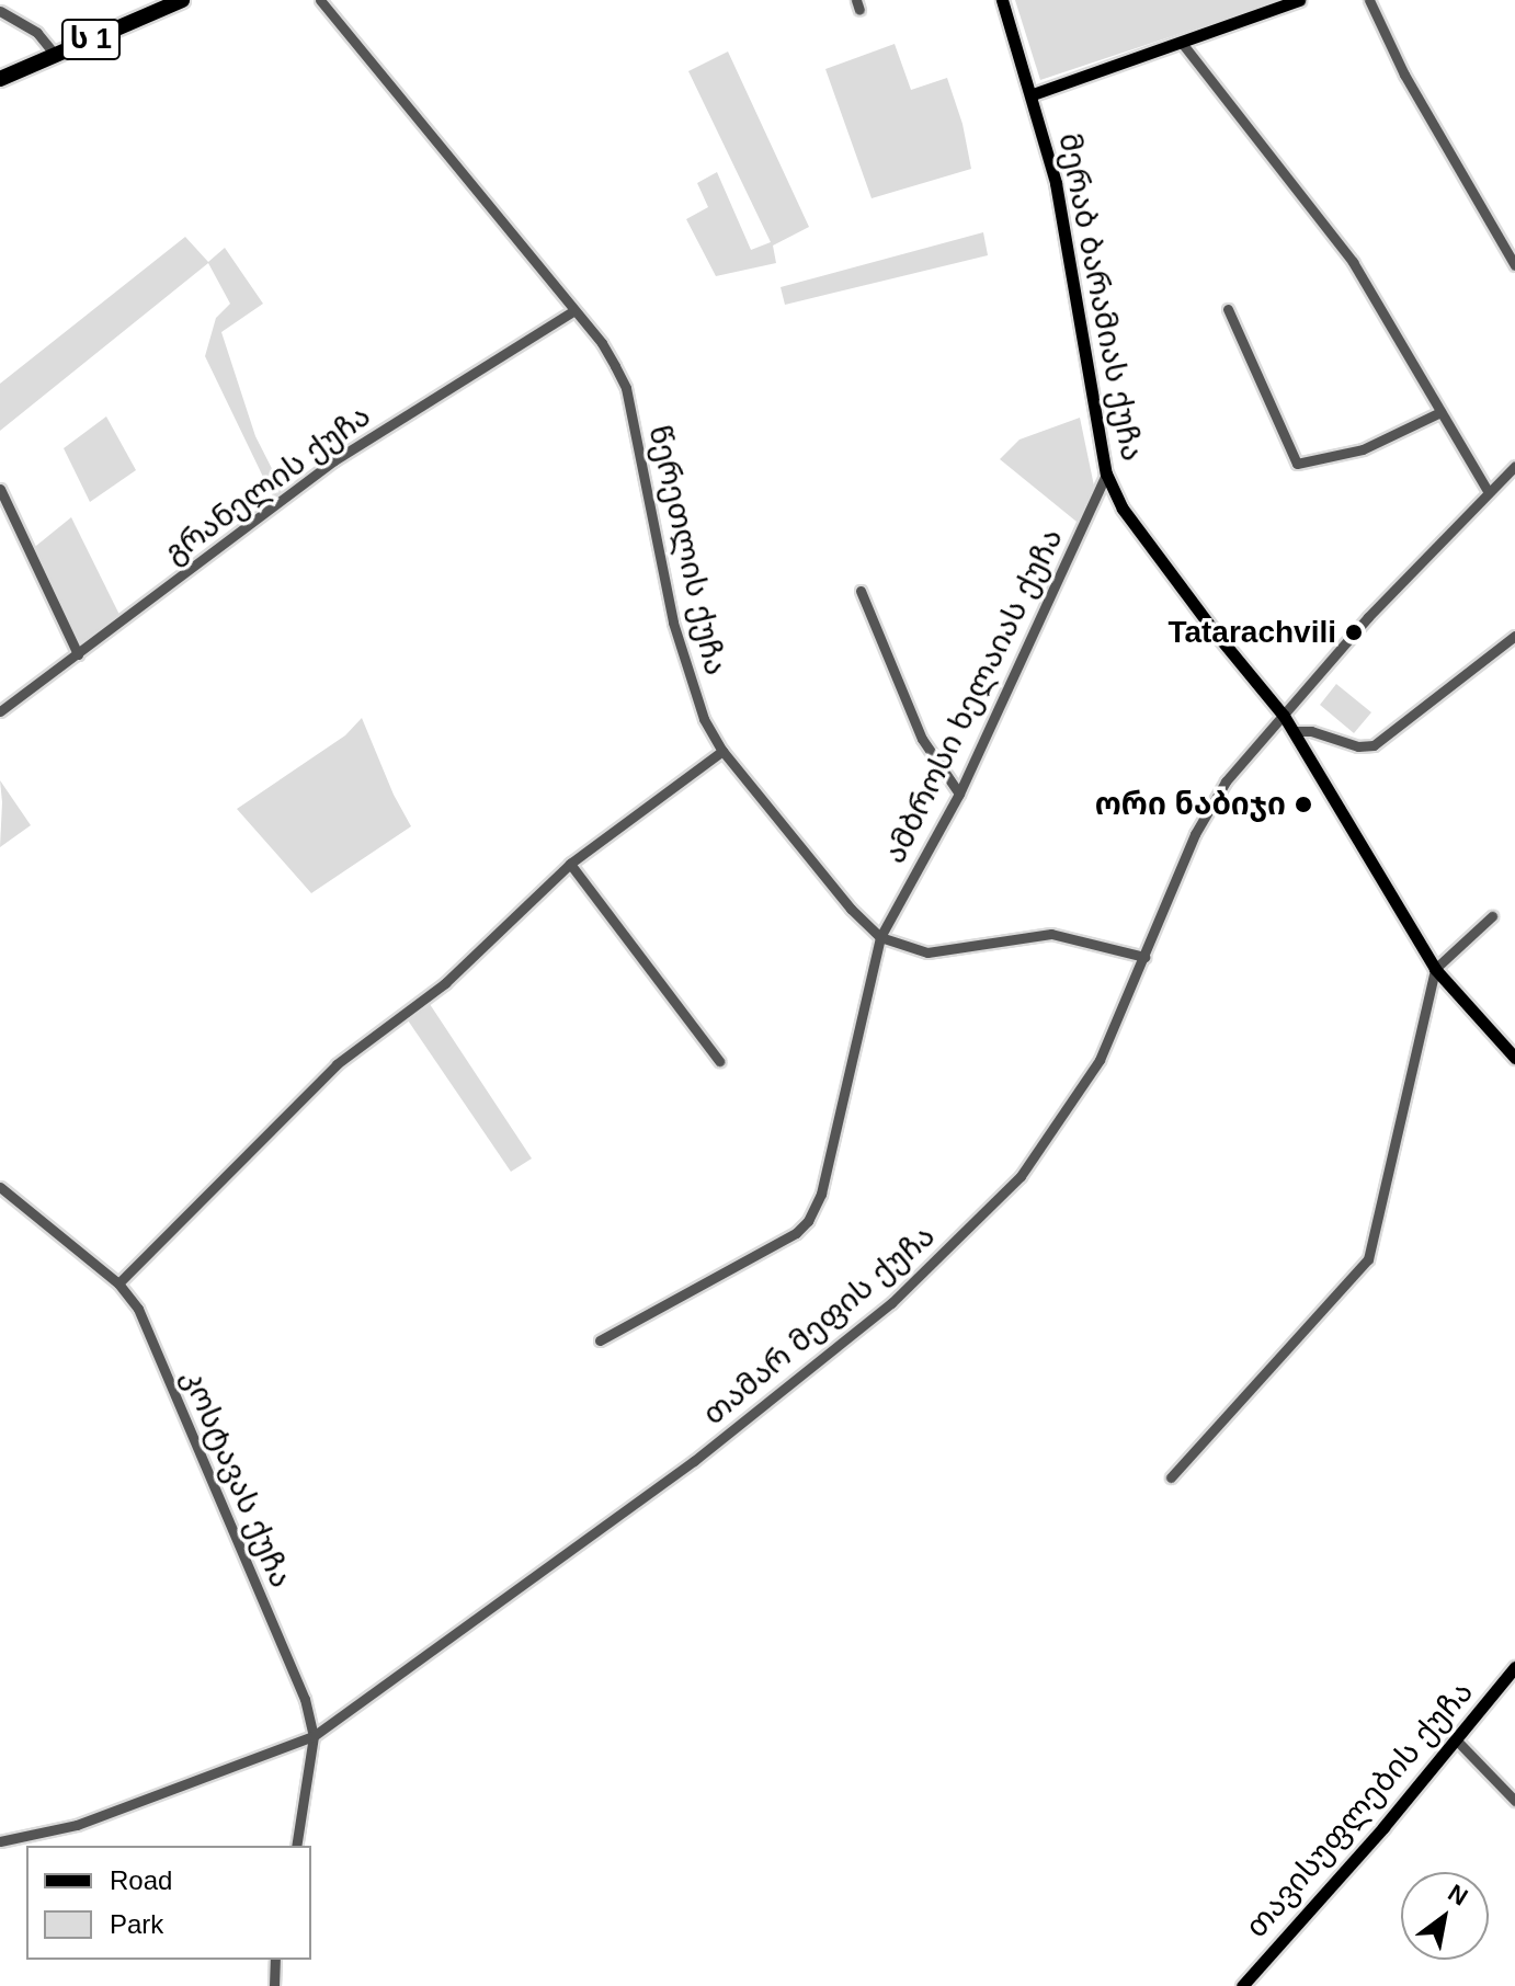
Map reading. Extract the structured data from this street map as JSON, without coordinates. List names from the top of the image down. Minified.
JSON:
{"streets":{"highway":["ს 1"],"main road":["მერაბ ბარამიას ქუჩა","თავისუფლების ქუჩა"],"street":["გრანელის ქუჩა","წერეთლის ქუჩა","ამბროსი ხელაიას ქუჩა","თამარ მეფის ქუჩა","კოსტავას ქუჩა"]},"crossings":[["მერაბ ბარამიას ქუჩა","ამბროსი ხელაიას ქუჩა"],["მერაბ ბარამიას ქუჩა","თამარ მეფის ქუჩა"],["გრანელის ქუჩა","წერეთლის ქუჩა"],["წერეთლის ქუჩა","ამბროსი ხელაიას ქუჩა"],["წერეთლის ქუჩა","თამარ მეფის ქუჩა"],["თამარ მეფის ქუჩა","კოსტავას ქუჩა"]],"places":["Tatarachvili","ორი ნაბიჯი"],"legend":["Road","Park"],"north":"top right"}
